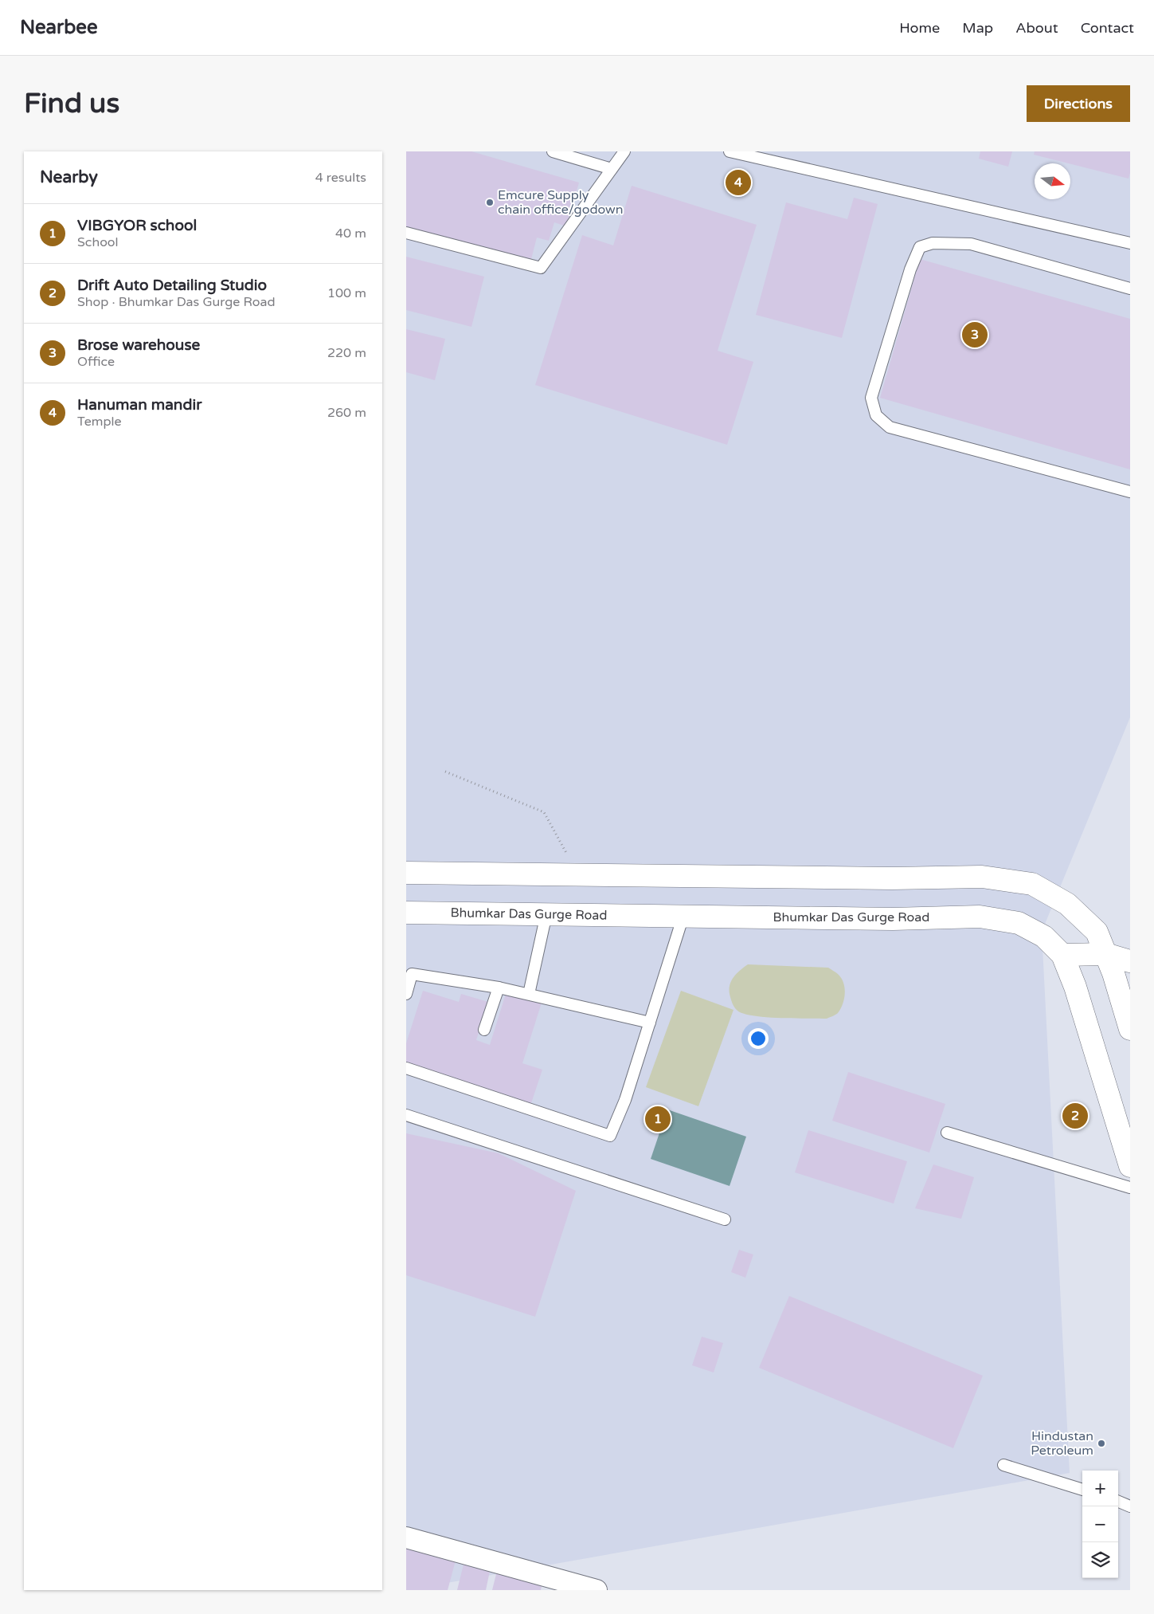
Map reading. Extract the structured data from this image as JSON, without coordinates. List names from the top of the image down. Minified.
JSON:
{"streets":{"main road":["Bhumkar Das Gurge Road"]},"places":["Emcure Supply chain office/godown","Hindustan Petroleum"],"north":"right","page":{"header":"Nearbee","nav":["Home","Map","About","Contact"],"buttons":"Directions","title":"Find us","heading":["Nearby","4 results"],"pins":["4","3","2","1"],"list":[{"mark":"1","name":"VIBGYOR school","note":"School","value":"40 m"},{"mark":"2","name":"Drift Auto Detailing Studio","note":"Shop · Bhumkar Das Gurge Road","value":"100 m"},{"mark":"3","name":"Brose warehouse","note":"Office","value":"220 m"},{"mark":"4","name":"Hanuman mandir","note":"Temple","value":"260 m"}],"map_buttons":["+","−"]}}
